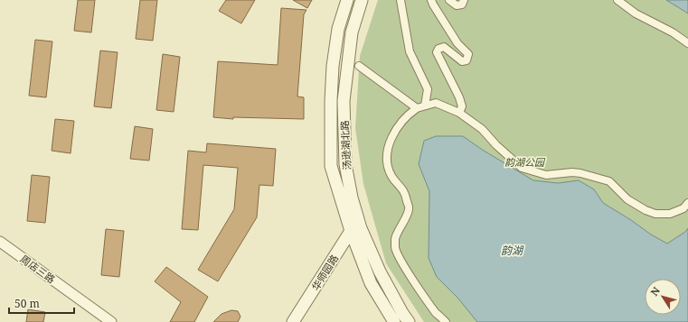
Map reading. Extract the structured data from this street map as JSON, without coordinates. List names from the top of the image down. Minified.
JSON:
{"streets":{"street":["汤逊湖北路","周店三路","华师园路"]},"crossings":[["汤逊湖北路","华师园路"]],"water":["韵湖"],"parks":["韵湖公园"],"scale_bar":"50 m","north":"top left"}
